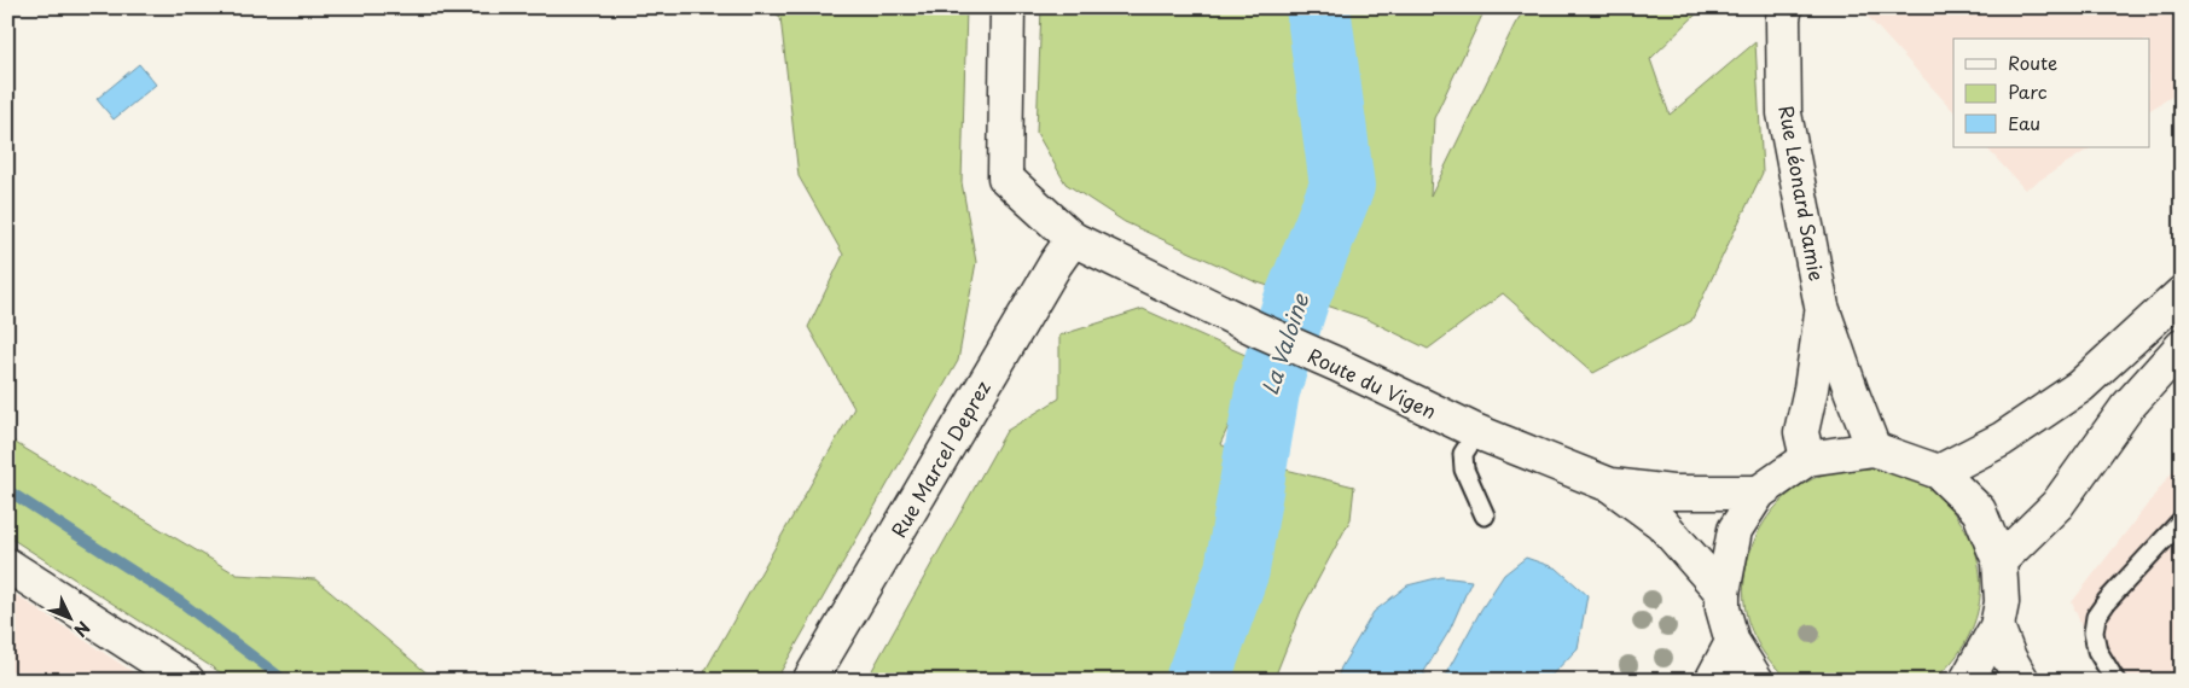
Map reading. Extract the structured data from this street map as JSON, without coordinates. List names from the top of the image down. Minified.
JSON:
{"streets":{"street":["Rue Léonard Samie","Route du Vigen","Rue Marcel Deprez"]},"crossings":[["Route du Vigen","Rue Marcel Deprez"]],"water":["La Valoine"],"legend":["Route","Parc","Eau"],"north":"bottom right"}
